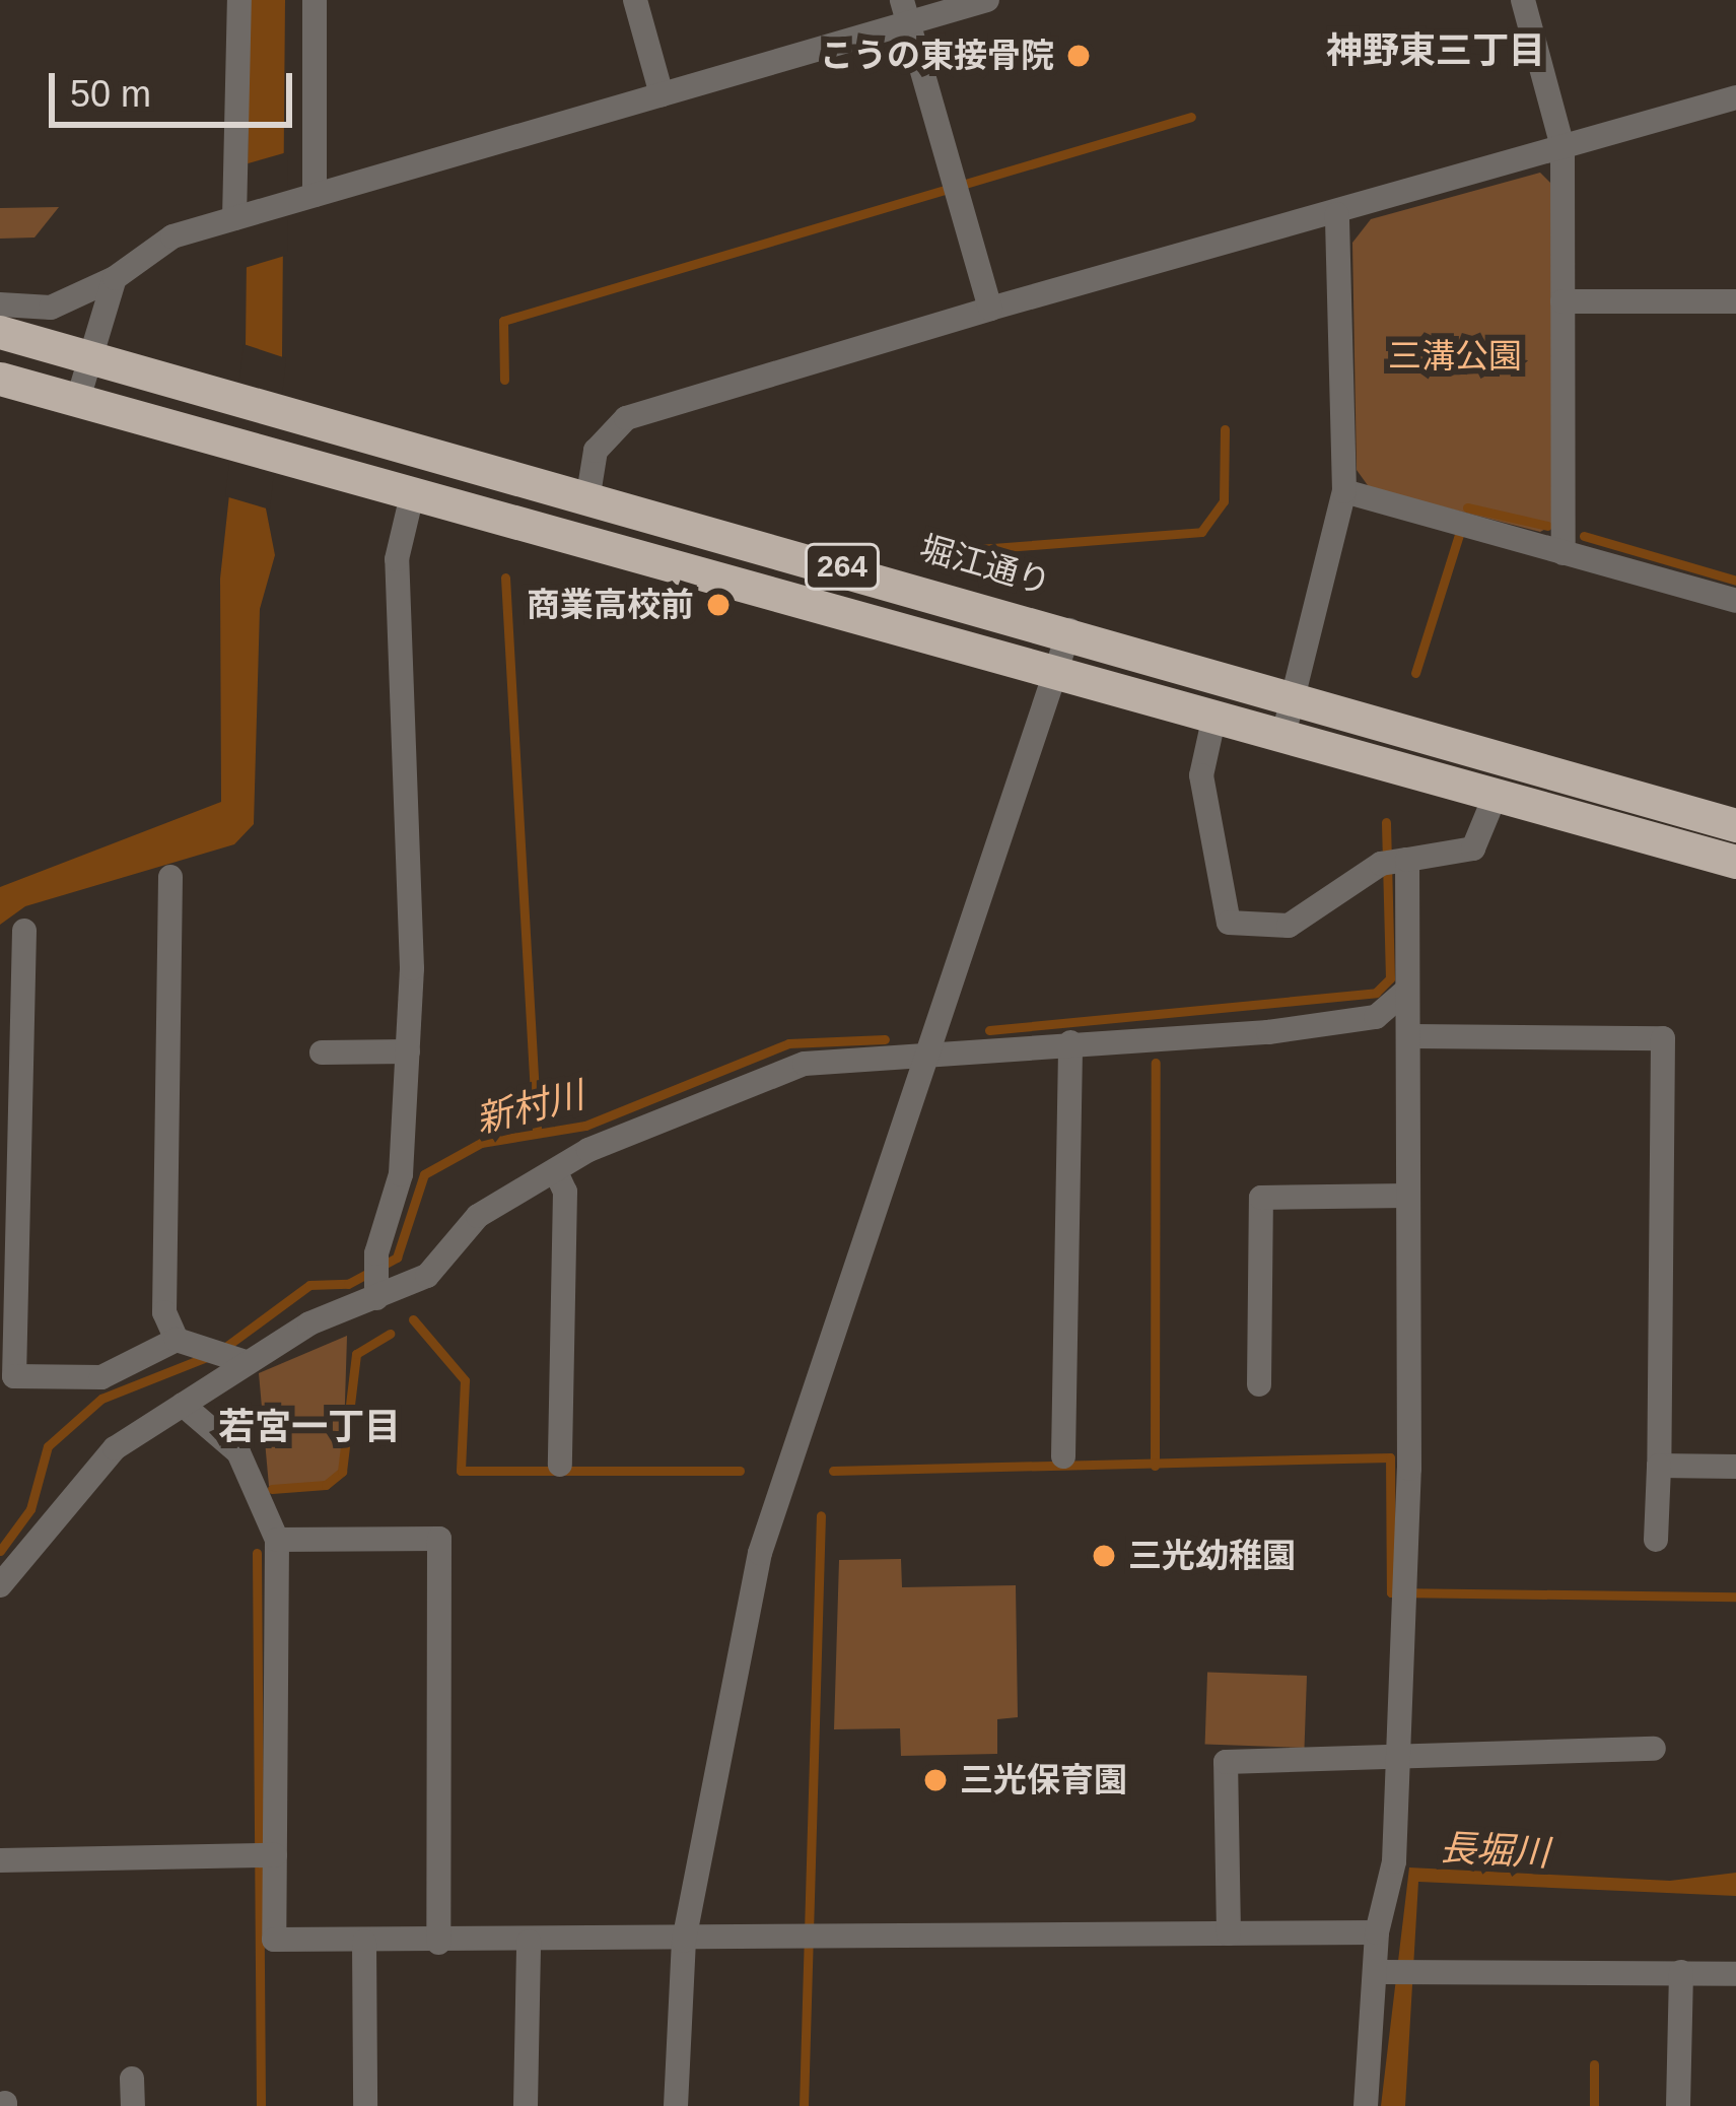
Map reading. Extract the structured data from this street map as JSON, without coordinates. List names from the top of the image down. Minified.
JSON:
{"streets":{"highway":["堀江通り","264"]},"districts":["神野東三丁目","若宮一丁目"],"water":["新村川","長堀川"],"parks":["三溝公園"],"places":["こうの東接骨院","商業高校前","三光幼稚園","三光保育園"],"scale_bar":"50 m"}
